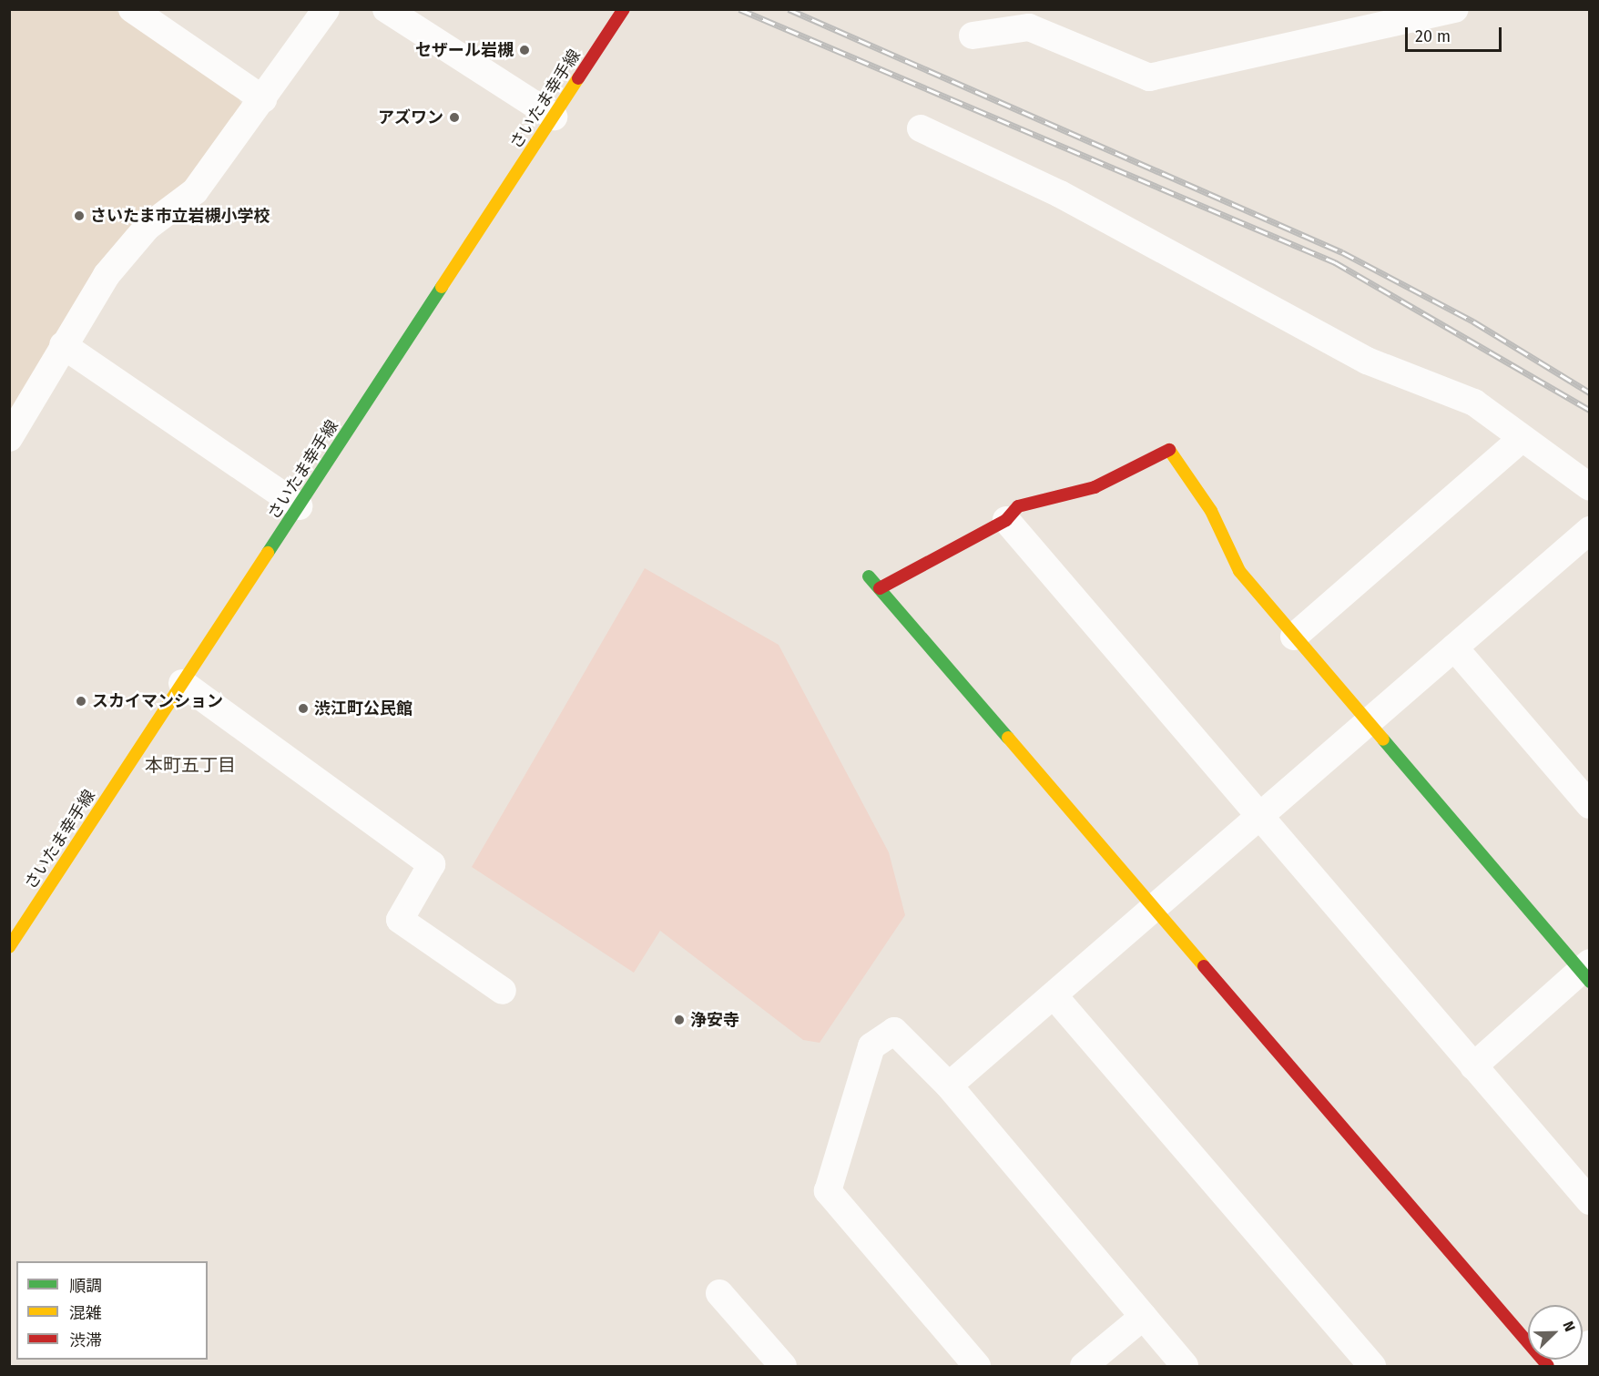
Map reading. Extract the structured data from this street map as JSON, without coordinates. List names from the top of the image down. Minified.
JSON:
{"streets":{"street":["さいたま幸手線"]},"districts":["本町五丁目"],"places":["セザール岩槻","アズワン","さいたま市立岩槻小学校","スカイマンション","渋江町公民館","浄安寺"],"legend":["順調","混雑","渋滞"],"scale_bar":"20 m","north":"top right"}
